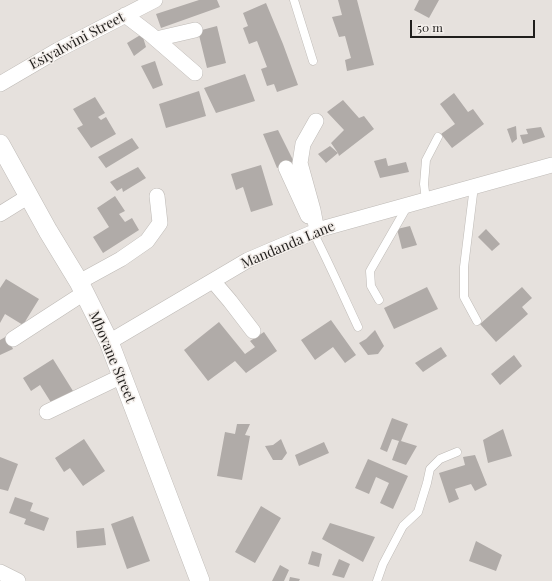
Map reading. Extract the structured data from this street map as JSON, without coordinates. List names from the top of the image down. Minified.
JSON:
{"streets":{"street":["Esiyalwini Street","Mandanda Lane","Mbovane Street"]},"crossings":[["Mandanda Lane","Mbovane Street"]],"scale_bar":"50 m"}
